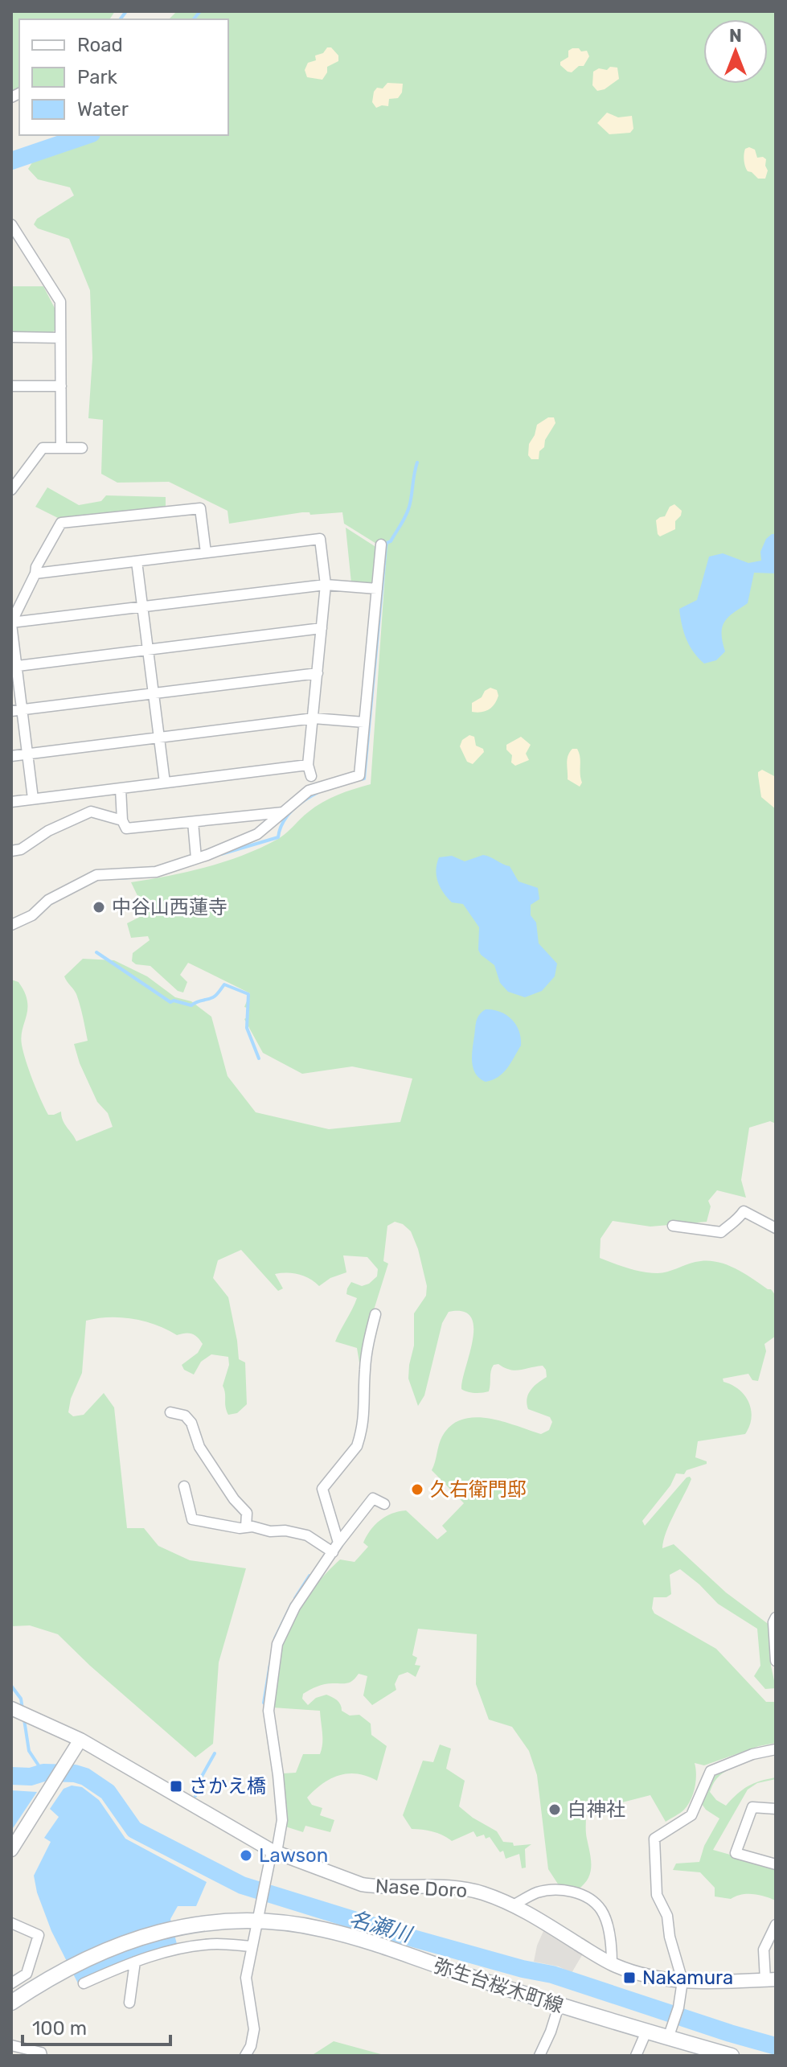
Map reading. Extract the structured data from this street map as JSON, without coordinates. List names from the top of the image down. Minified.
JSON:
{"streets":{"main road":["弥生台桜木町線"],"street":["Nase Doro"]},"water":["名瀬川"],"places":{"other":["中谷山西蓮寺","久右衛門邸","白神社","Lawson"],"transit":["さかえ橋","Nakamura"]},"legend":["Road","Park","Water"],"scale_bar":"100 m","north":"top"}
